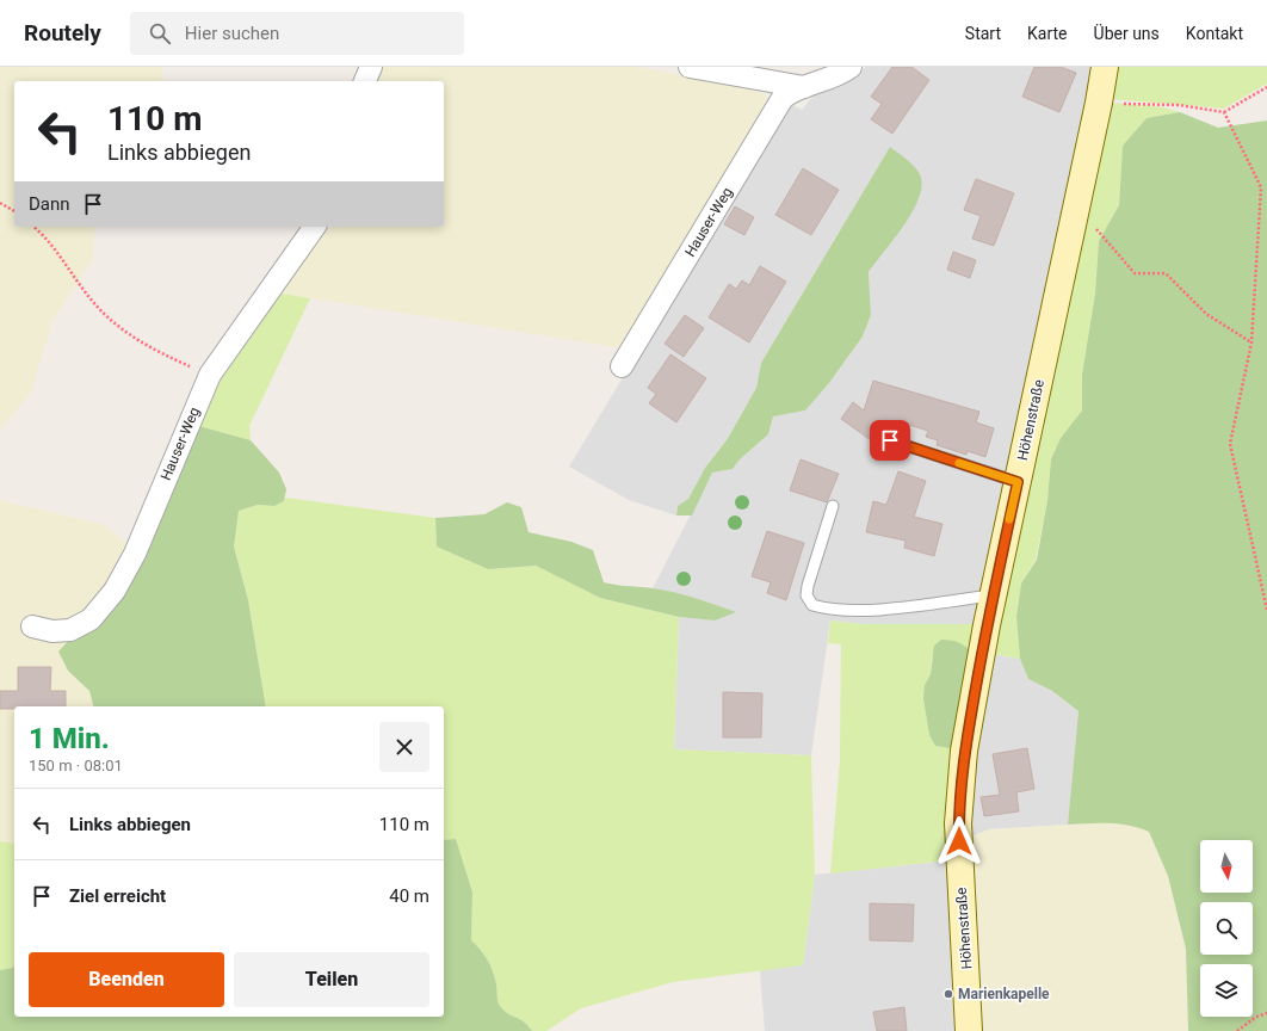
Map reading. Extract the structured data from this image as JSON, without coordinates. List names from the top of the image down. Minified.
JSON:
{"streets":{"street":["Hauser-Weg","Höhenstraße"]},"places":["Marienkapelle"],"north":"bottom","page":{"header":"Routely","search":"Hier suchen","nav":["Start","Karte","Über uns","Kontakt"],"turn":["110 m","Links abbiegen"],"then":"Dann","heading":["1 Min.","150 m · 08:01"],"list":[{"name":"Links abbiegen","value":"110 m"},{"name":"Ziel erreicht","value":"40 m"}],"buttons":["Beenden","Teilen"]}}
